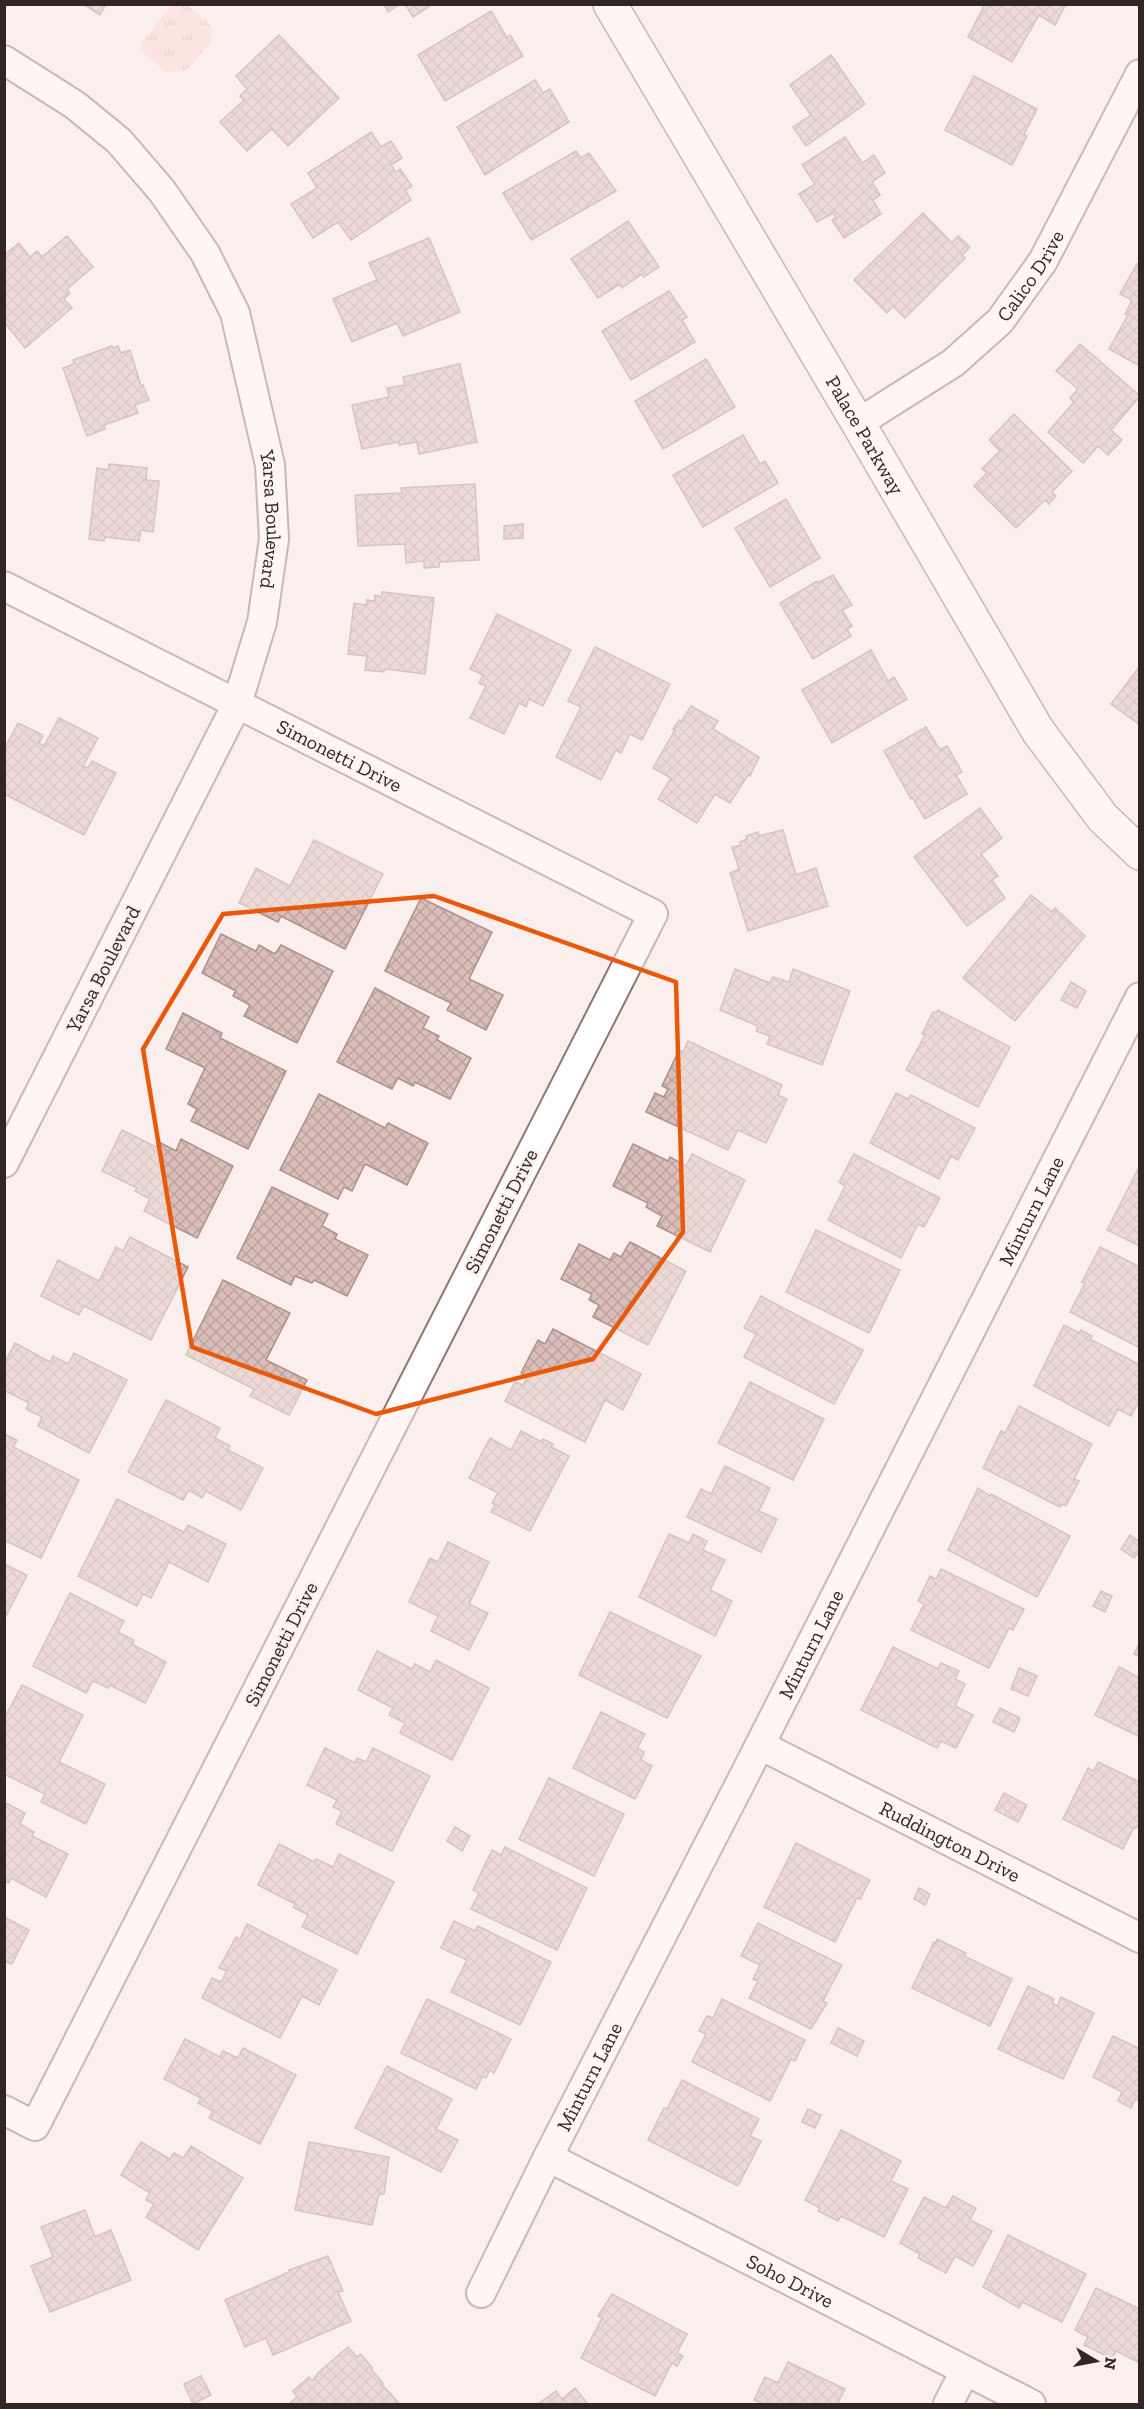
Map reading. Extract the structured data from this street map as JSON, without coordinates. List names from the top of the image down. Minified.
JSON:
{"streets":{"street":["Calico Drive","Palace Parkway","Yarsa Boulevard","Simonetti Drive","Minturn Lane","Ruddington Drive","Soho Drive"]},"crossings":[["Calico Drive","Palace Parkway"],["Yarsa Boulevard","Simonetti Drive"],["Minturn Lane","Ruddington Drive"],["Minturn Lane","Soho Drive"]],"north":"right"}
